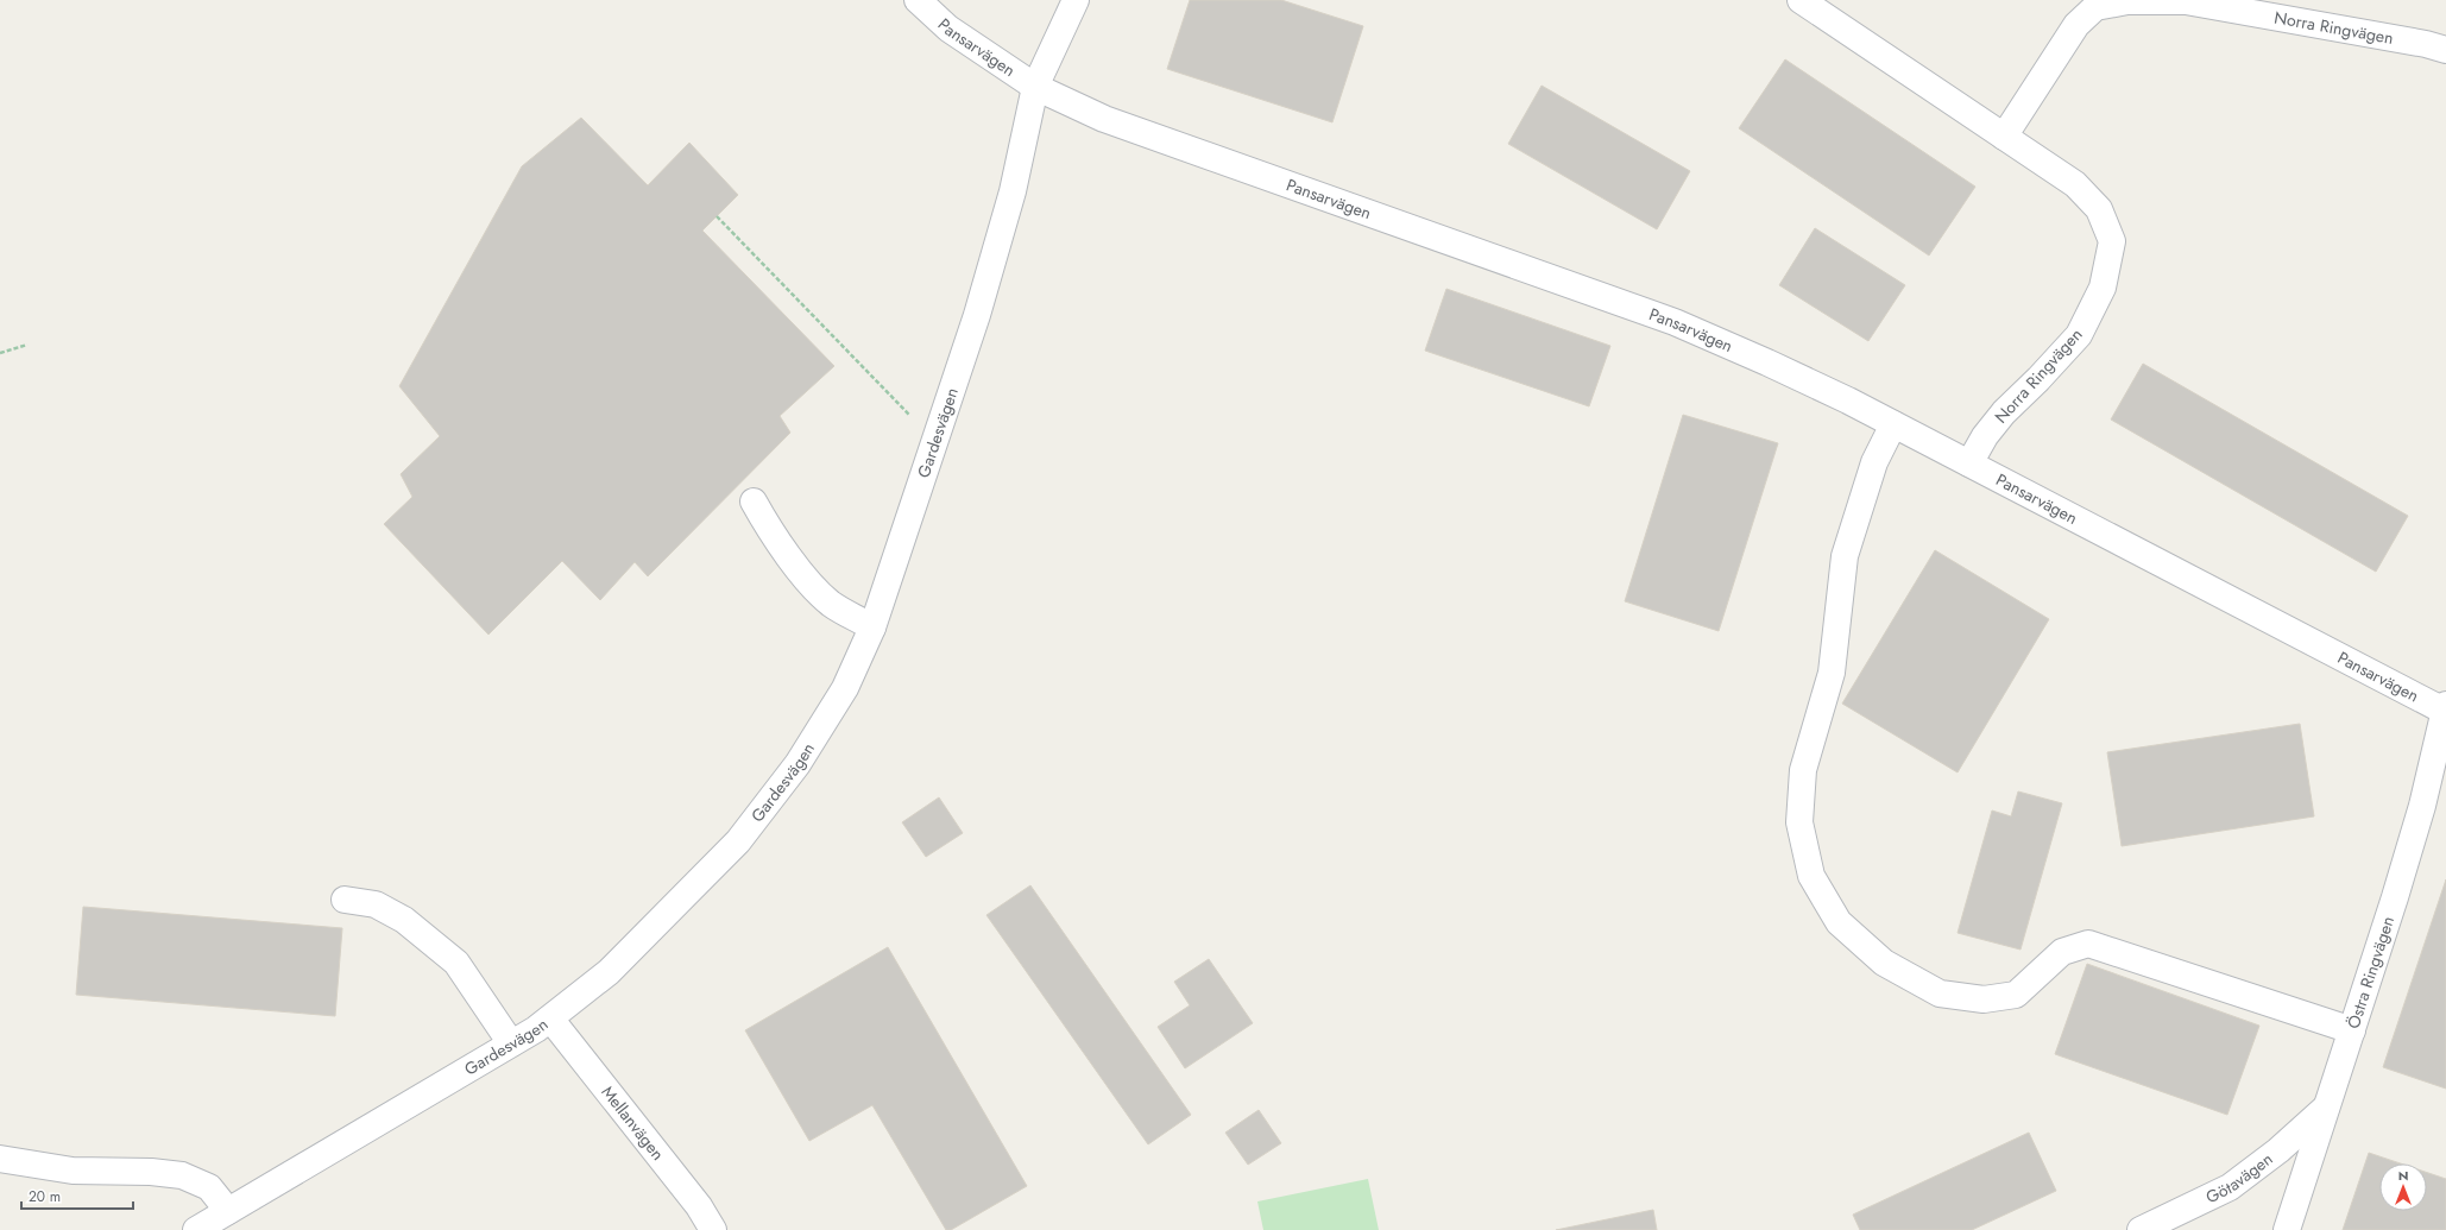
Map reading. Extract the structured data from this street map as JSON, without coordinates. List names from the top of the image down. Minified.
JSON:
{"streets":{"lane":["Norra Ringvägen","Pansarvägen","Gardesvägen","Östra Ringvägen","Mellanvägen","Götavägen"]},"crossings":[["Norra Ringvägen","Pansarvägen"],["Pansarvägen","Gardesvägen"],["Pansarvägen","Östra Ringvägen"],["Gardesvägen","Mellanvägen"],["Östra Ringvägen","Götavägen"]],"scale_bar":"20 m","north":"top"}
